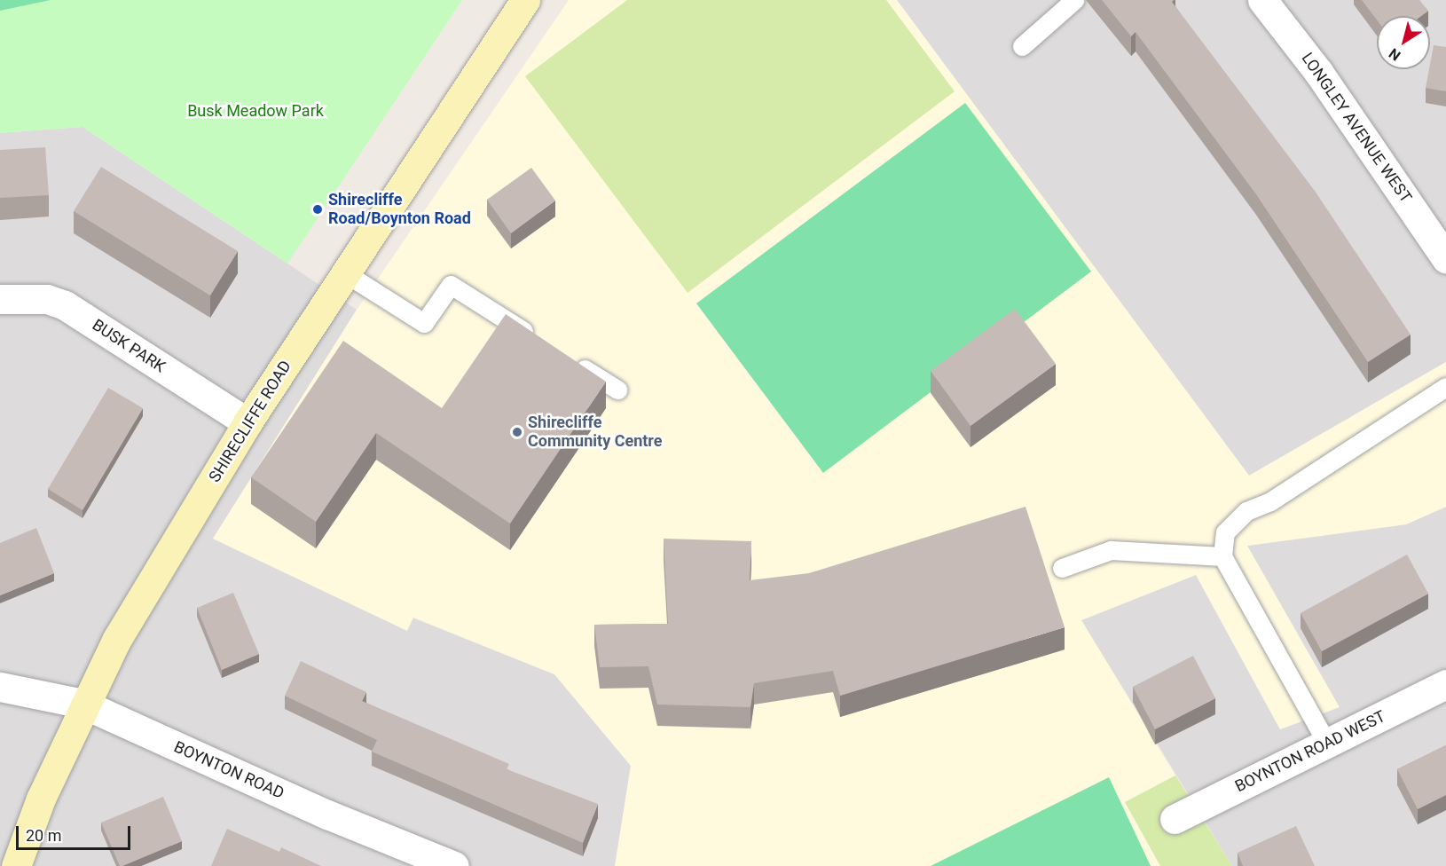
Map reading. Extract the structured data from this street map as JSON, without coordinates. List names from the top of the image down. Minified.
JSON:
{"streets":{"street":["LONGLEY AVENUE WEST","BUSK PARK","SHIRECLIFFE ROAD","BOYNTON ROAD WEST","BOYNTON ROAD"]},"crossings":[["BUSK PARK","SHIRECLIFFE ROAD"],["SHIRECLIFFE ROAD","BOYNTON ROAD"]],"parks":["Busk Meadow Park"],"places":["Shirecliffe Road/Boynton Road","Shirecliffe Community Centre"],"scale_bar":"20 m","north":"bottom left"}
